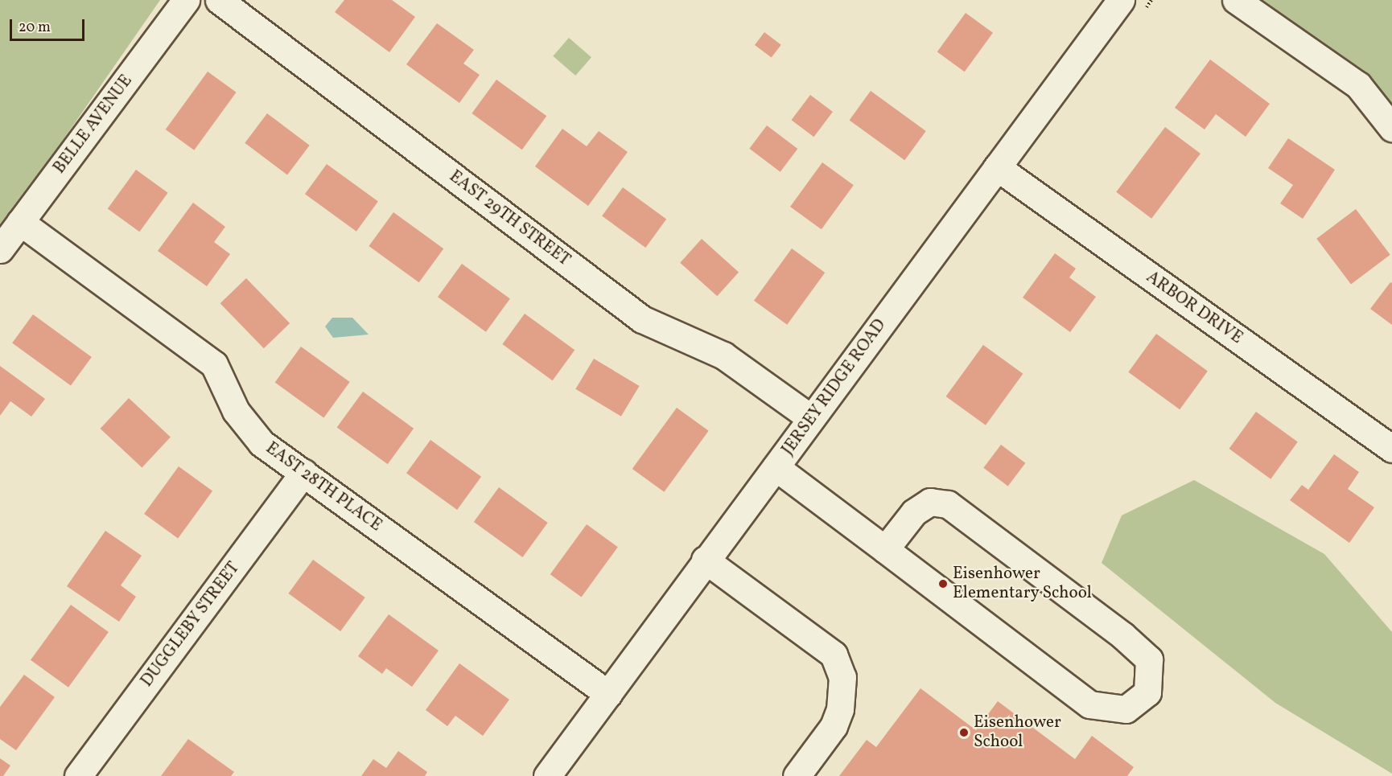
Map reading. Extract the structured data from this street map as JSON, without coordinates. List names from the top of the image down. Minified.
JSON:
{"streets":{"street":["BELLE AVENUE","EAST 29TH STREET","ARBOR DRIVE","JERSEY RIDGE ROAD","EAST 28TH PLACE","DUGGLEBY STREET"]},"crossings":[["BELLE AVENUE","EAST 28TH PLACE"],["EAST 29TH STREET","JERSEY RIDGE ROAD"],["ARBOR DRIVE","JERSEY RIDGE ROAD"],["JERSEY RIDGE ROAD","EAST 28TH PLACE"],["EAST 28TH PLACE","DUGGLEBY STREET"]],"places":["Eisenhower Elementary School","Eisenhower School"],"scale_bar":"20 m"}
